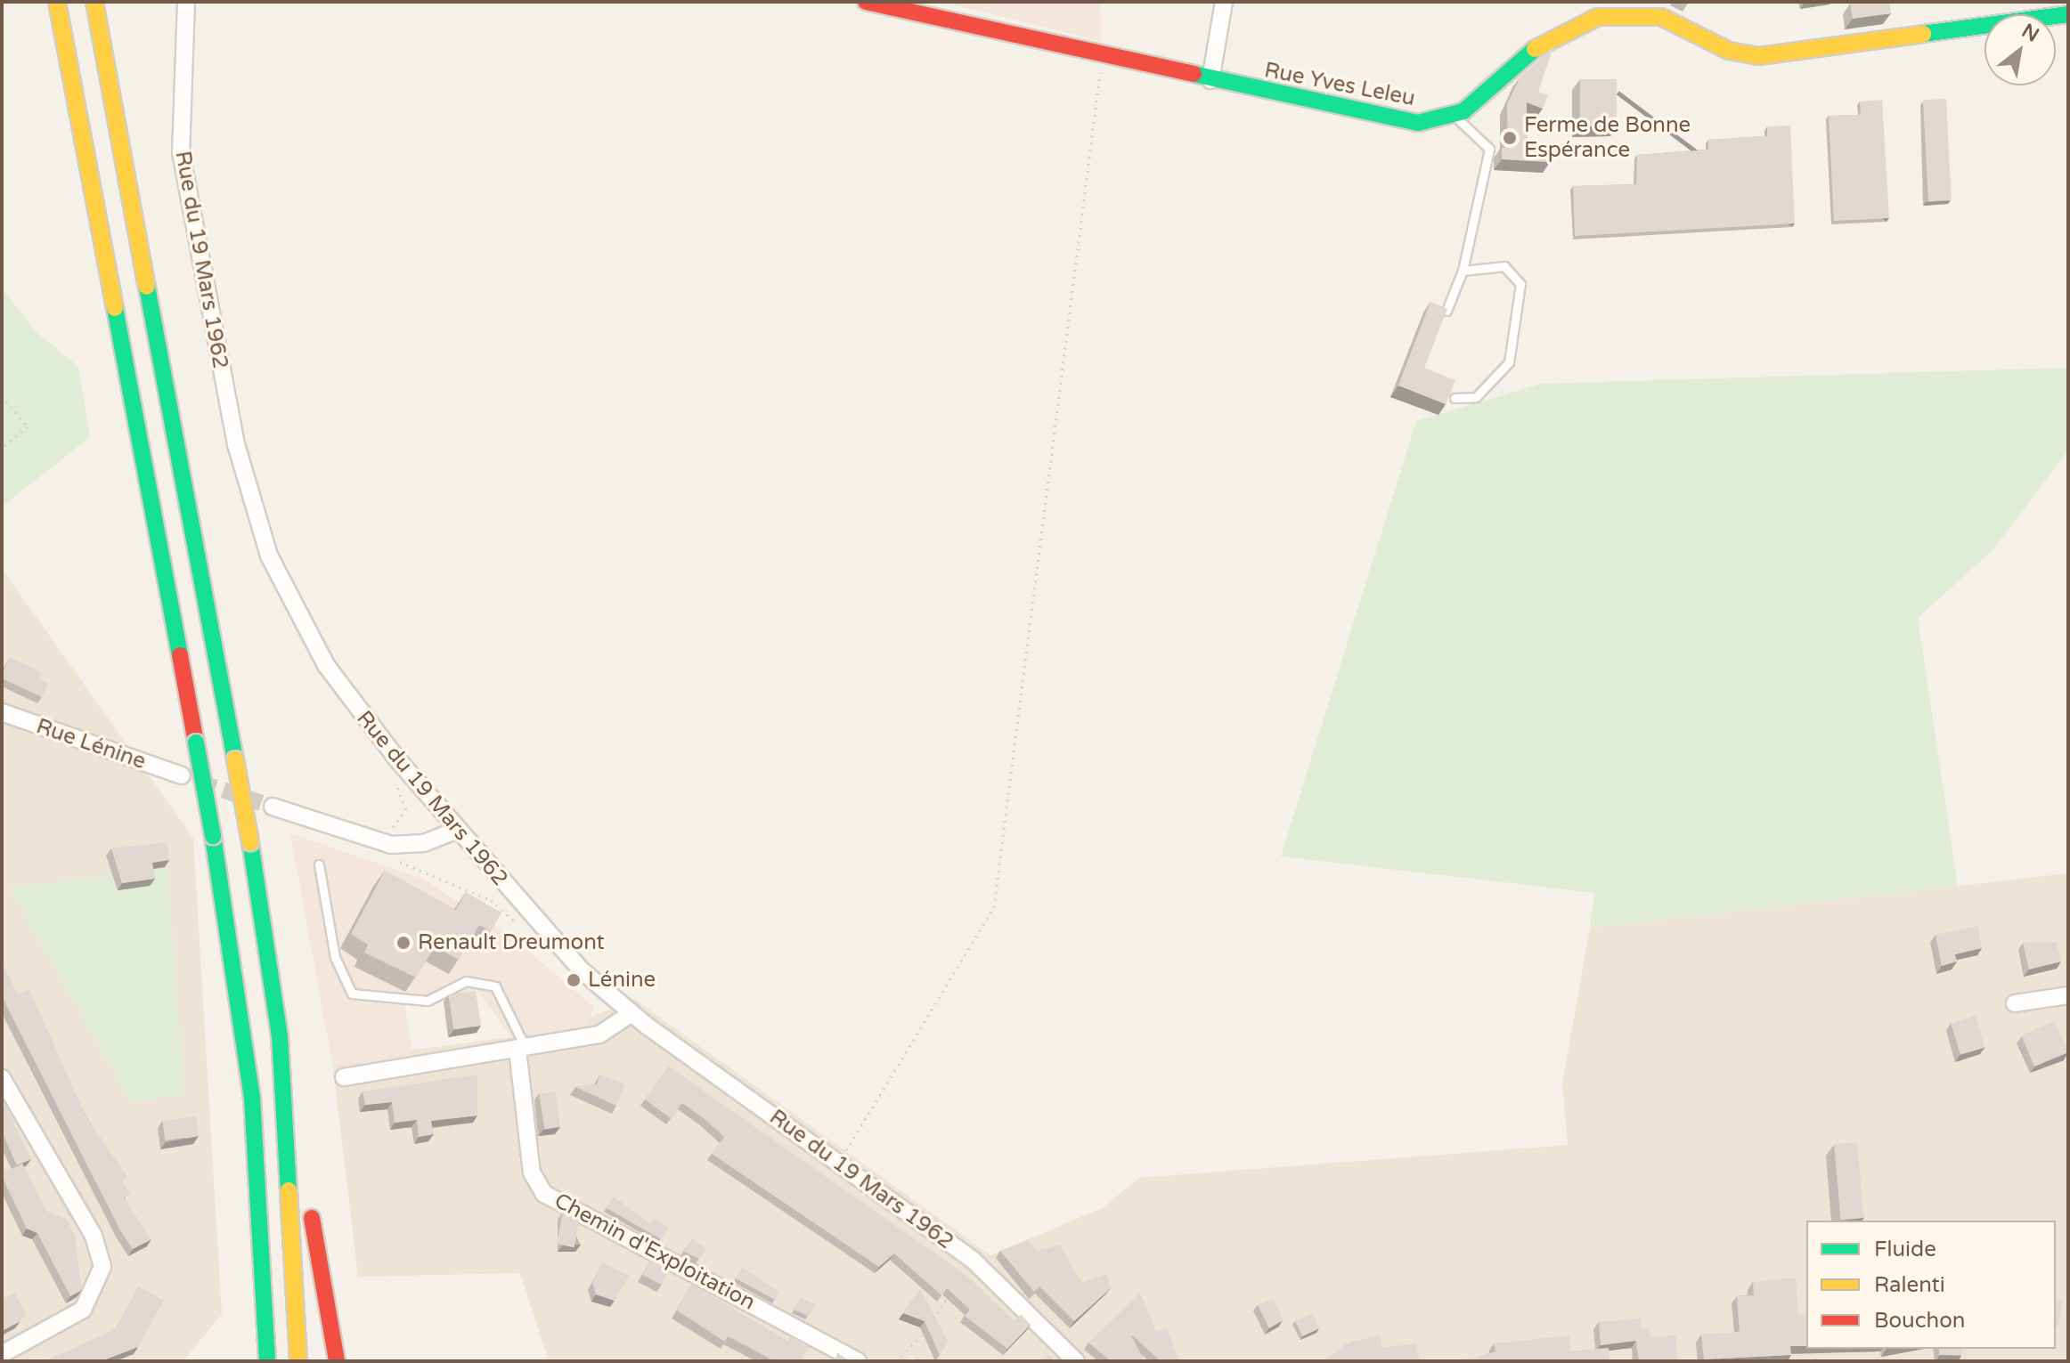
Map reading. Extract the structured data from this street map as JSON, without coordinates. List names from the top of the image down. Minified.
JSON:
{"streets":{"main road":["Rue Yves Leleu"],"street":["Rue du 19 Mars 1962","Rue Lénine","Chemin d'Exploitation"]},"places":["Ferme de Bonne Espérance","Renault Dreumont","Lénine"],"legend":["Fluide","Ralenti","Bouchon"],"north":"top right"}
